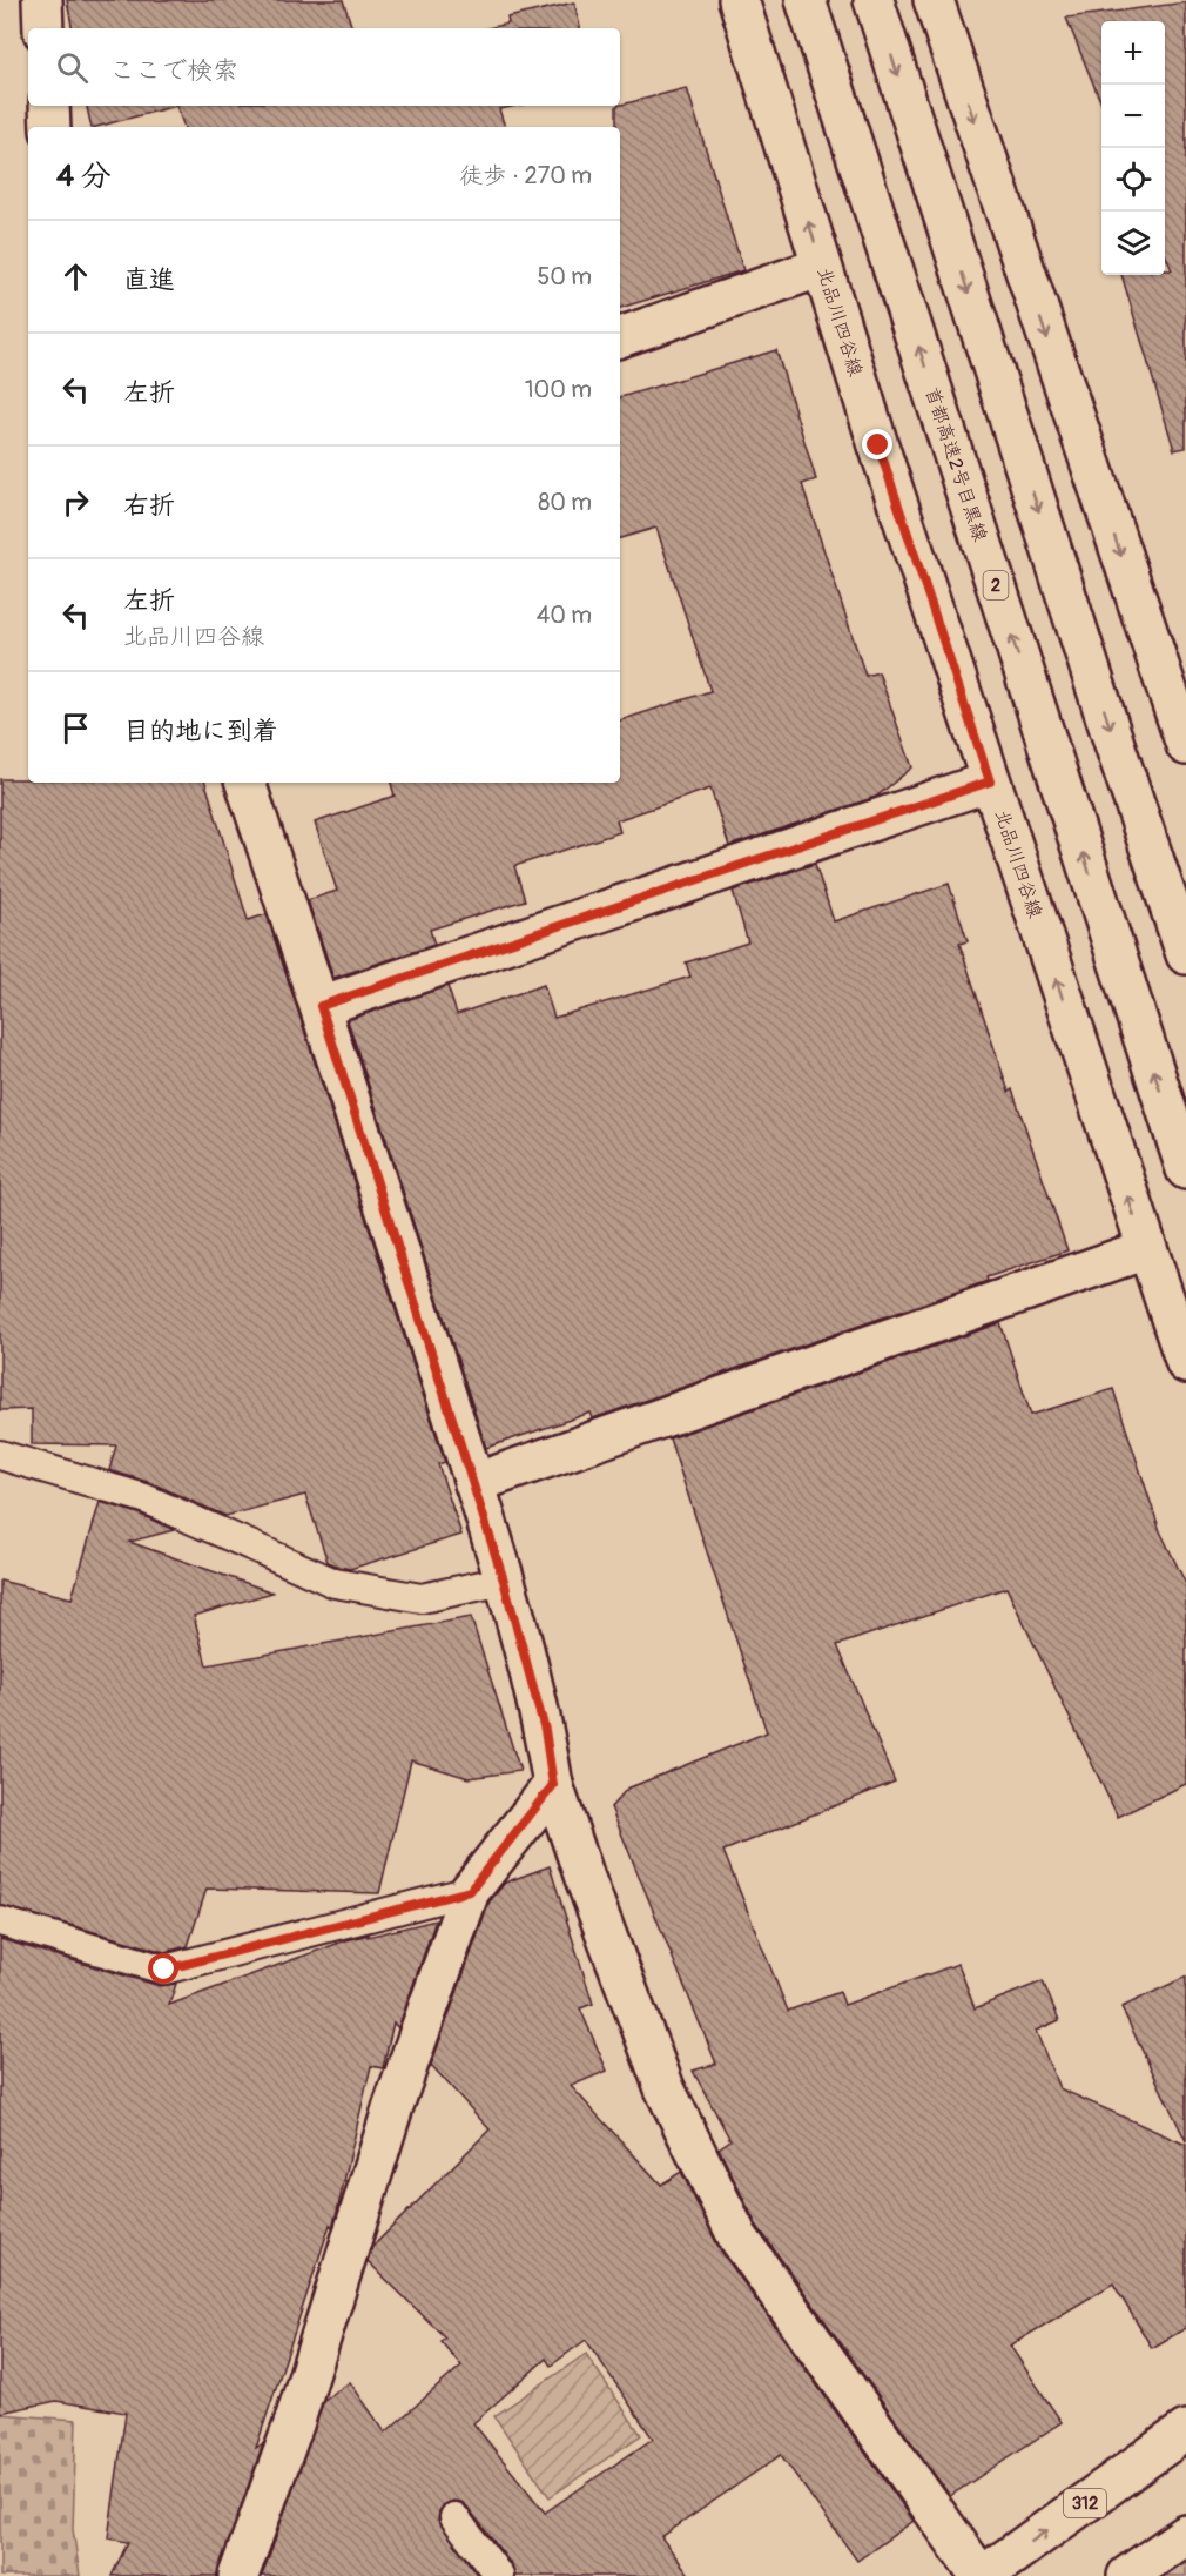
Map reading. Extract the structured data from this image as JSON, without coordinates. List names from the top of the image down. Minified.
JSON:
{"streets":{"main road":["北品川四谷線","首都高速2号目黒線","2","312"]},"page":{"map_buttons":["+","−"],"search":"ここで検索","heading":["4 分","徒歩 · 270 m"],"list":[["直進","50 m"],["左折","100 m"],["右折","80 m"],["左折","北品川四谷線","40 m"],"目的地に到着"]}}
